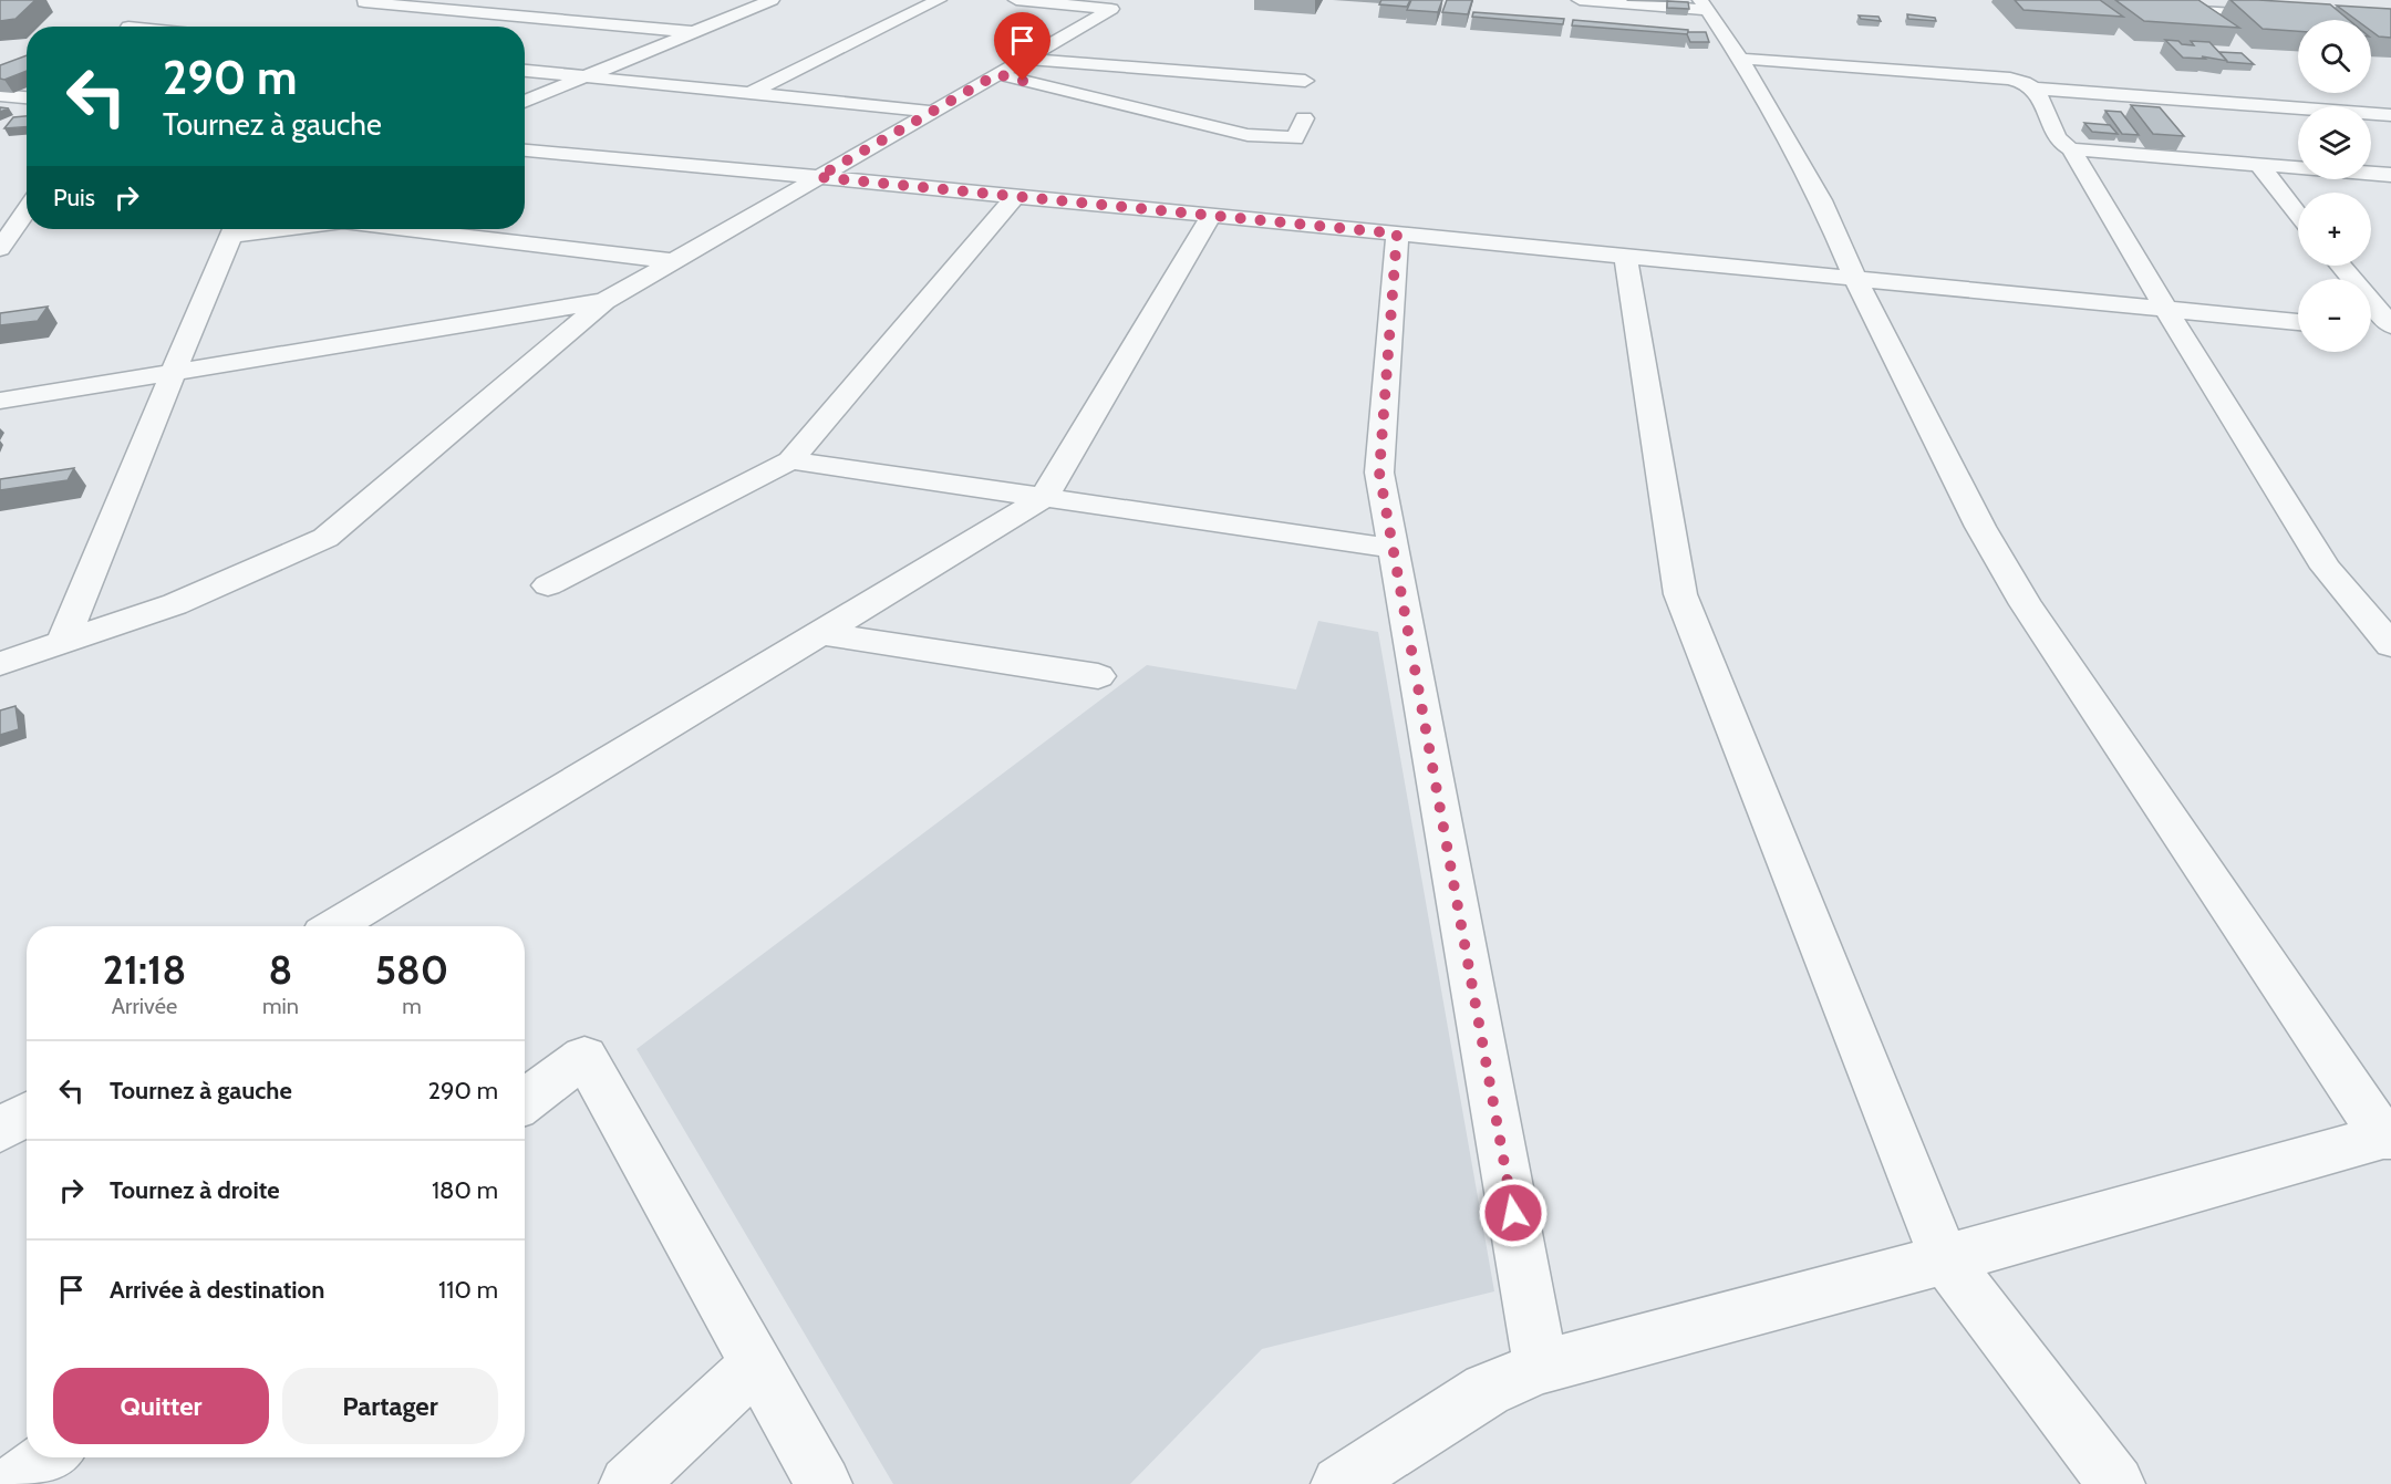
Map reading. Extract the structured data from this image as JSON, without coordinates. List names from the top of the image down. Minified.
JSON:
{"page":{"map_buttons":["+","−"],"turn":["290 m","Tournez à gauche"],"then":"Puis","eta":["21:18","Arrivée","8","min","580","m"],"list":[{"name":"Tournez à gauche","value":"290 m"},{"name":"Tournez à droite","value":"180 m"},{"name":"Arrivée à destination","value":"110 m"}],"buttons":["Quitter","Partager"]}}
